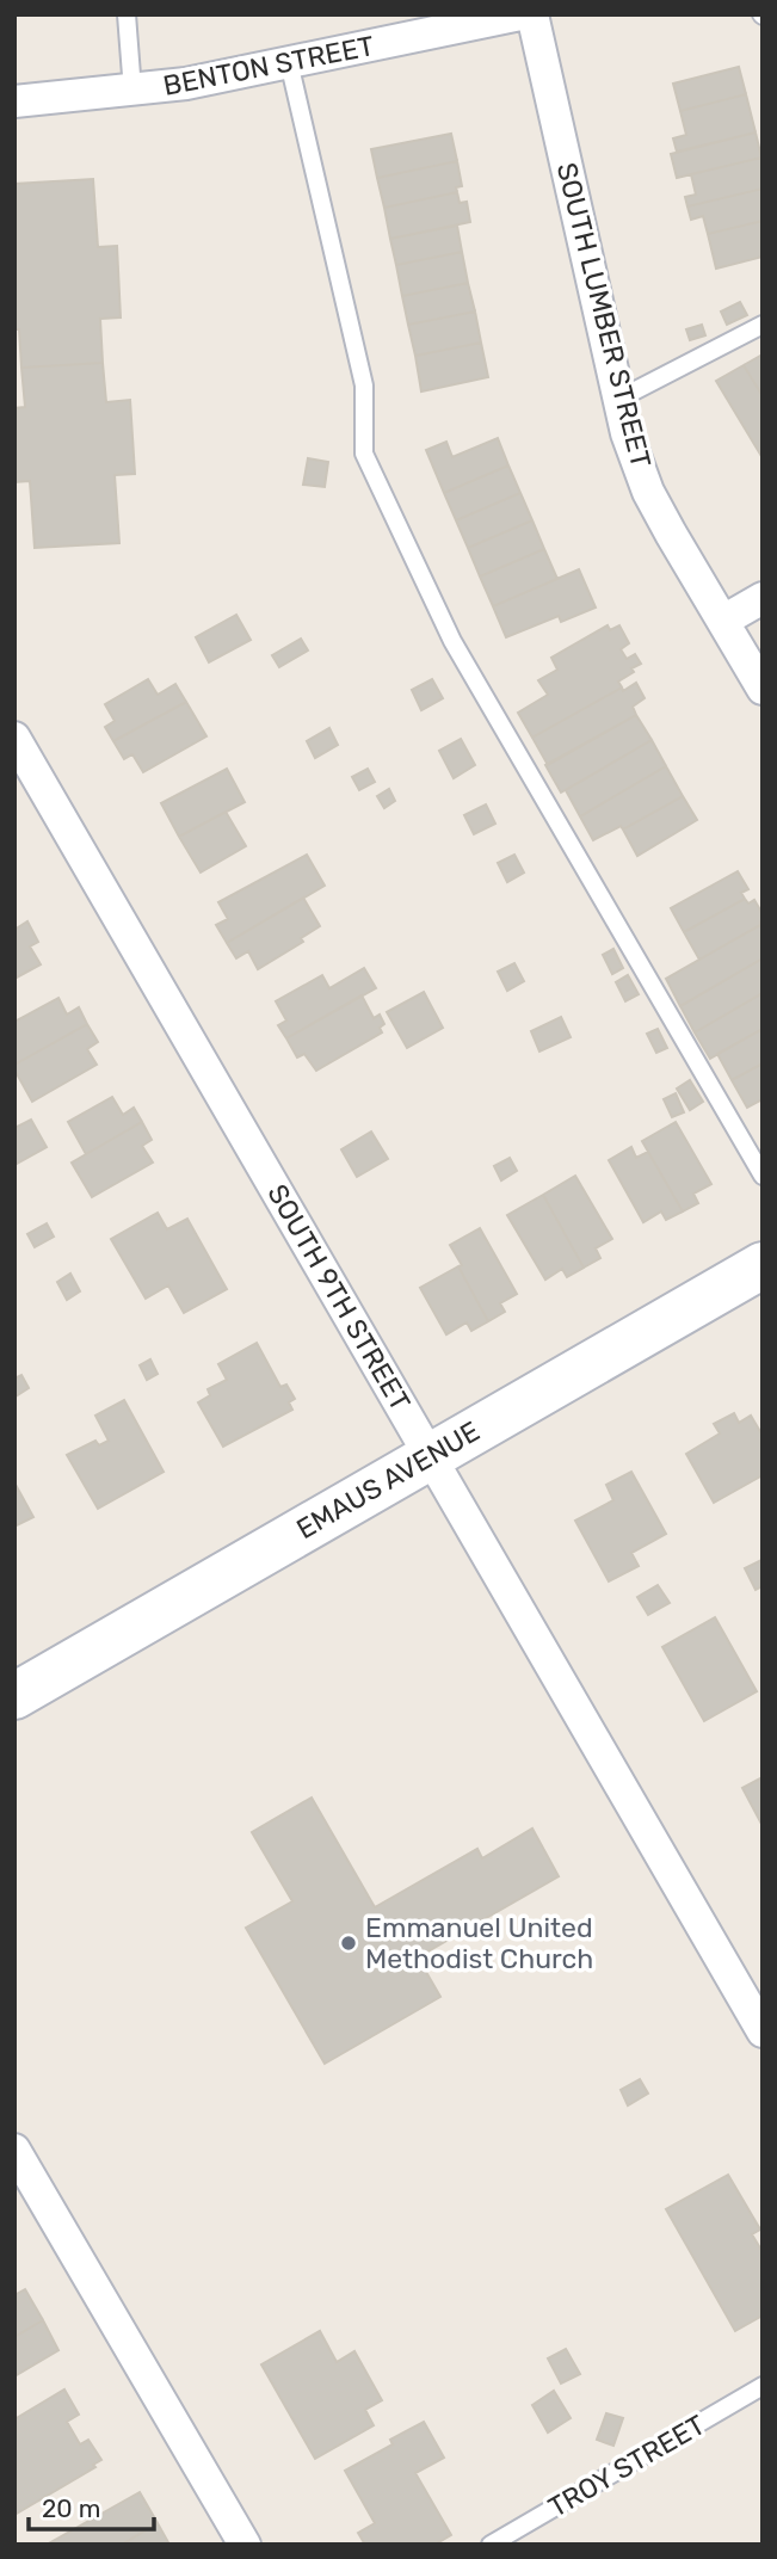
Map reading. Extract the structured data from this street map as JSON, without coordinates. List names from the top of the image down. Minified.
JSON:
{"streets":{"main road":["EMAUS AVENUE"],"street":["BENTON STREET","SOUTH LUMBER STREET","SOUTH 9TH STREET"],"lane":["TROY STREET"]},"crossings":[["SOUTH 9TH STREET","EMAUS AVENUE"]],"places":["Emmanuel United Methodist Church"],"scale_bar":"20 m"}
